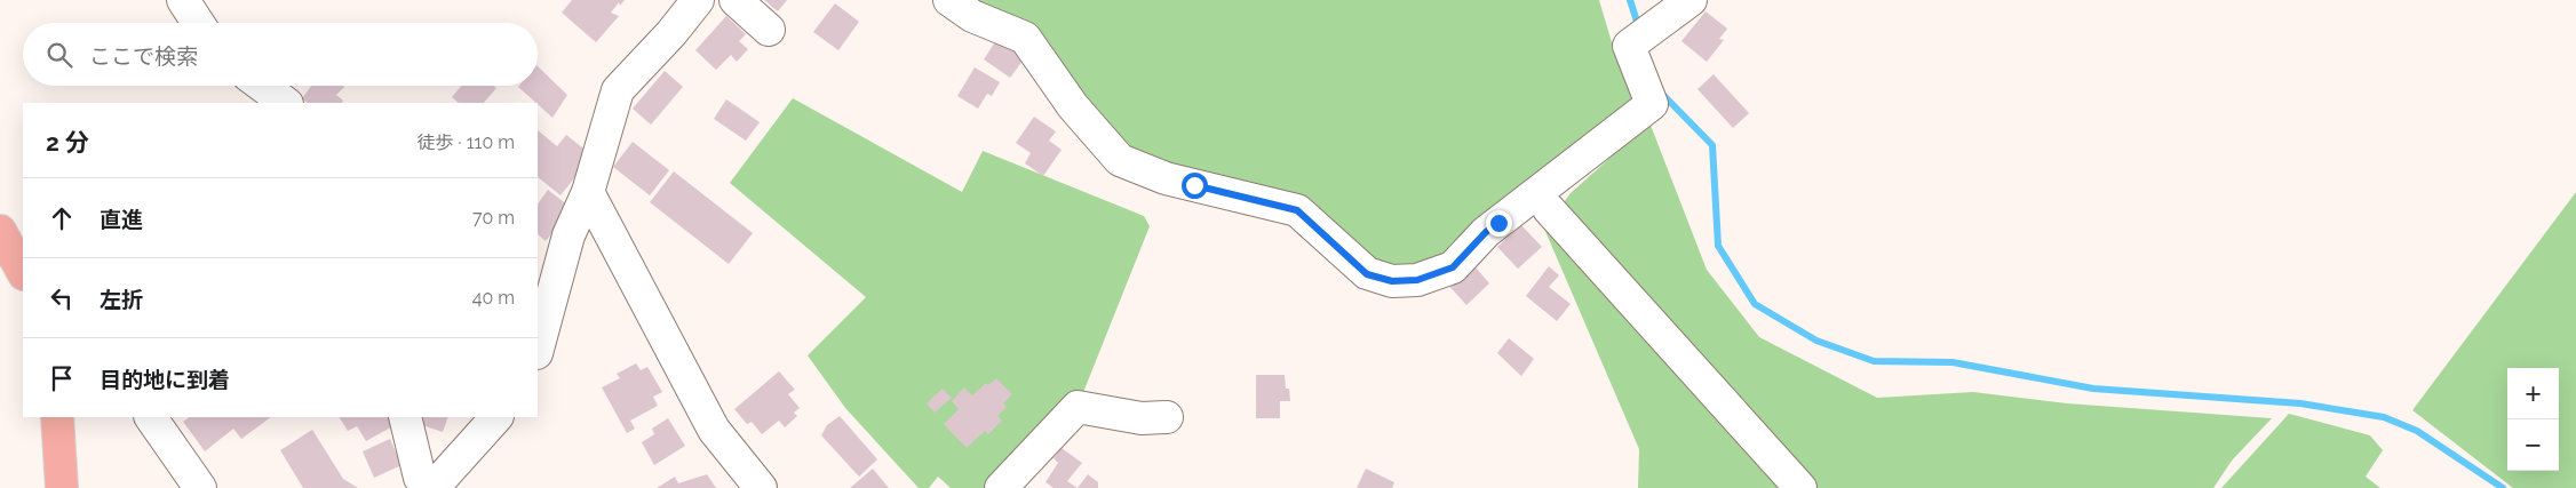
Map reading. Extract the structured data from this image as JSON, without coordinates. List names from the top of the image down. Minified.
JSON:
{"page":{"search":"ここで検索","heading":["2 分","徒歩 · 110 m"],"list":[["直進","70 m"],["左折","40 m"],"目的地に到着"],"map_buttons":["+","−"]}}
